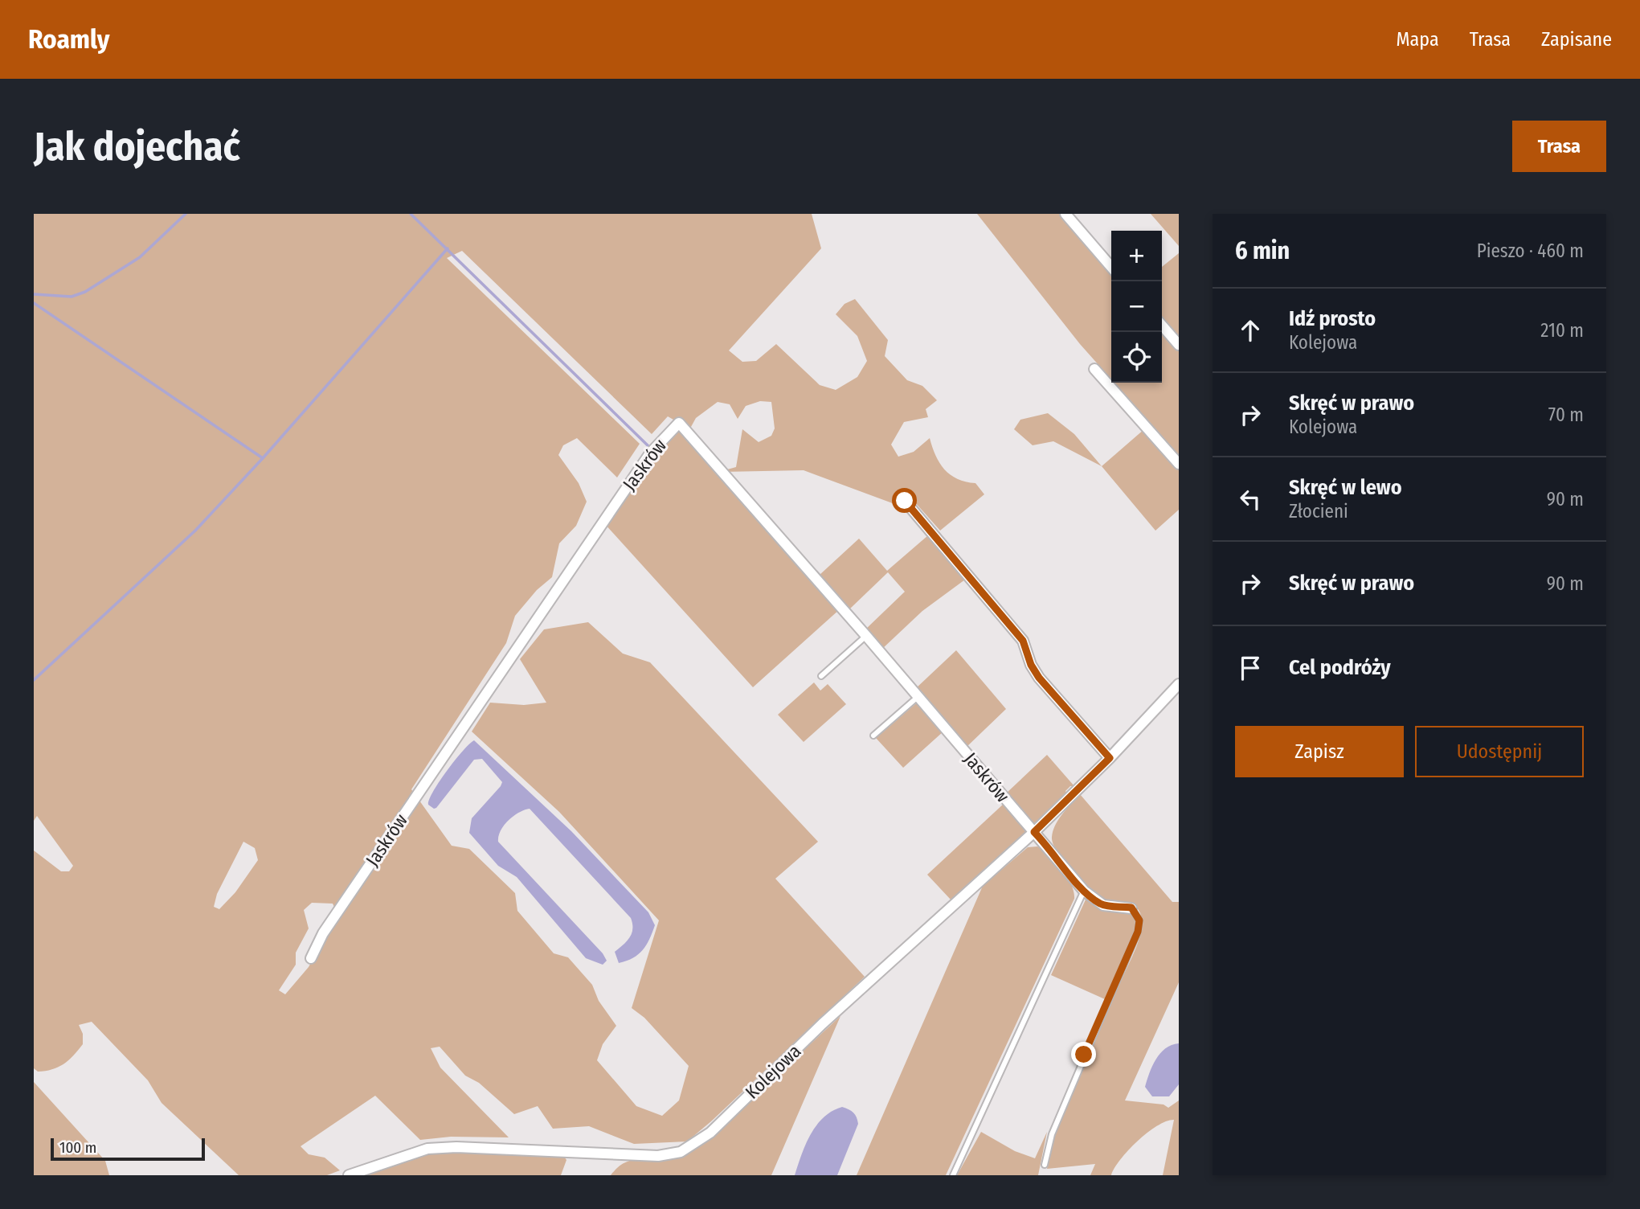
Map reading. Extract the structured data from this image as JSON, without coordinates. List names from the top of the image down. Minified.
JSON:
{"streets":{"street":["Jaskrów","Kolejowa"]},"crossings":[["Jaskrów","Kolejowa"]],"scale_bar":"100 m","page":{"header":"Roamly","nav":["Mapa","Trasa","Zapisane"],"buttons":["Trasa",["Zapisz","Udostępnij"]],"title":"Jak dojechać","heading":["6 min","Pieszo · 460 m"],"map_buttons":["+","−"],"list":[["Idź prosto","Kolejowa","210 m"],["Skręć w prawo","Kolejowa","70 m"],["Skręć w lewo","Złocieni","90 m"],["Skręć w prawo","90 m"],"Cel podróży"],"scale":"100 m"}}
